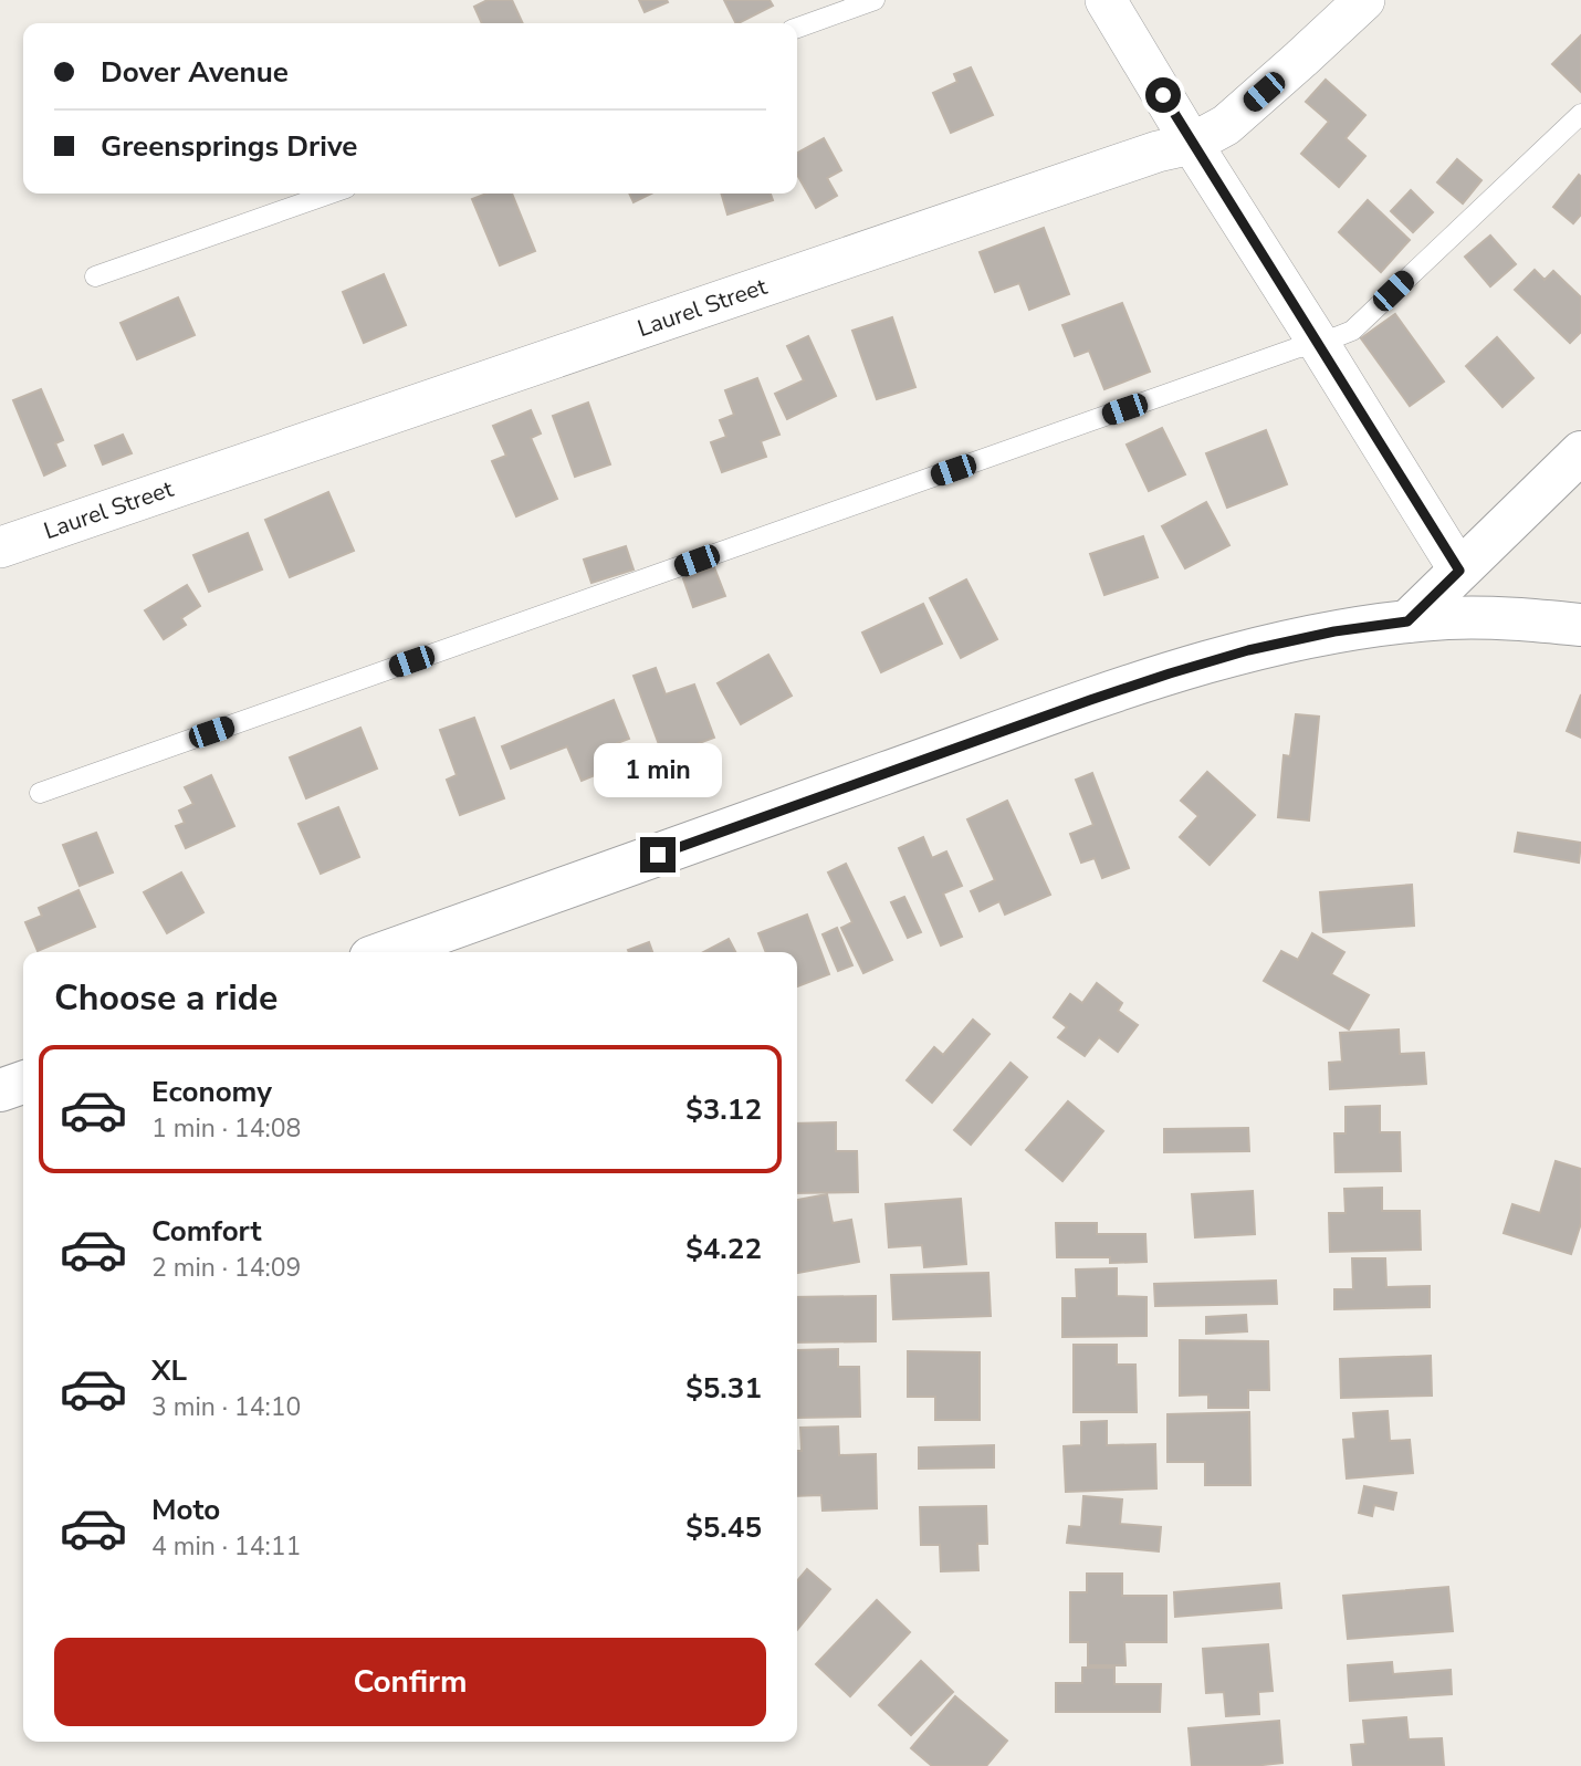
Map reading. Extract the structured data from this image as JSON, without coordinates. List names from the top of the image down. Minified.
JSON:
{"streets":{"street":["Laurel Street"]},"page":{"banner":["Dover Avenue","Greensprings Drive"],"bubble":"1 min","heading":"Choose a ride","list":[{"name":"Economy","note":"1 min · 14:08","value":"$3.12"},{"name":"Comfort","note":"2 min · 14:09","value":"$4.22"},{"name":"XL","note":"3 min · 14:10","value":"$5.31"},{"name":"Moto","note":"4 min · 14:11","value":"$5.45"}],"buttons":"Confirm"}}
